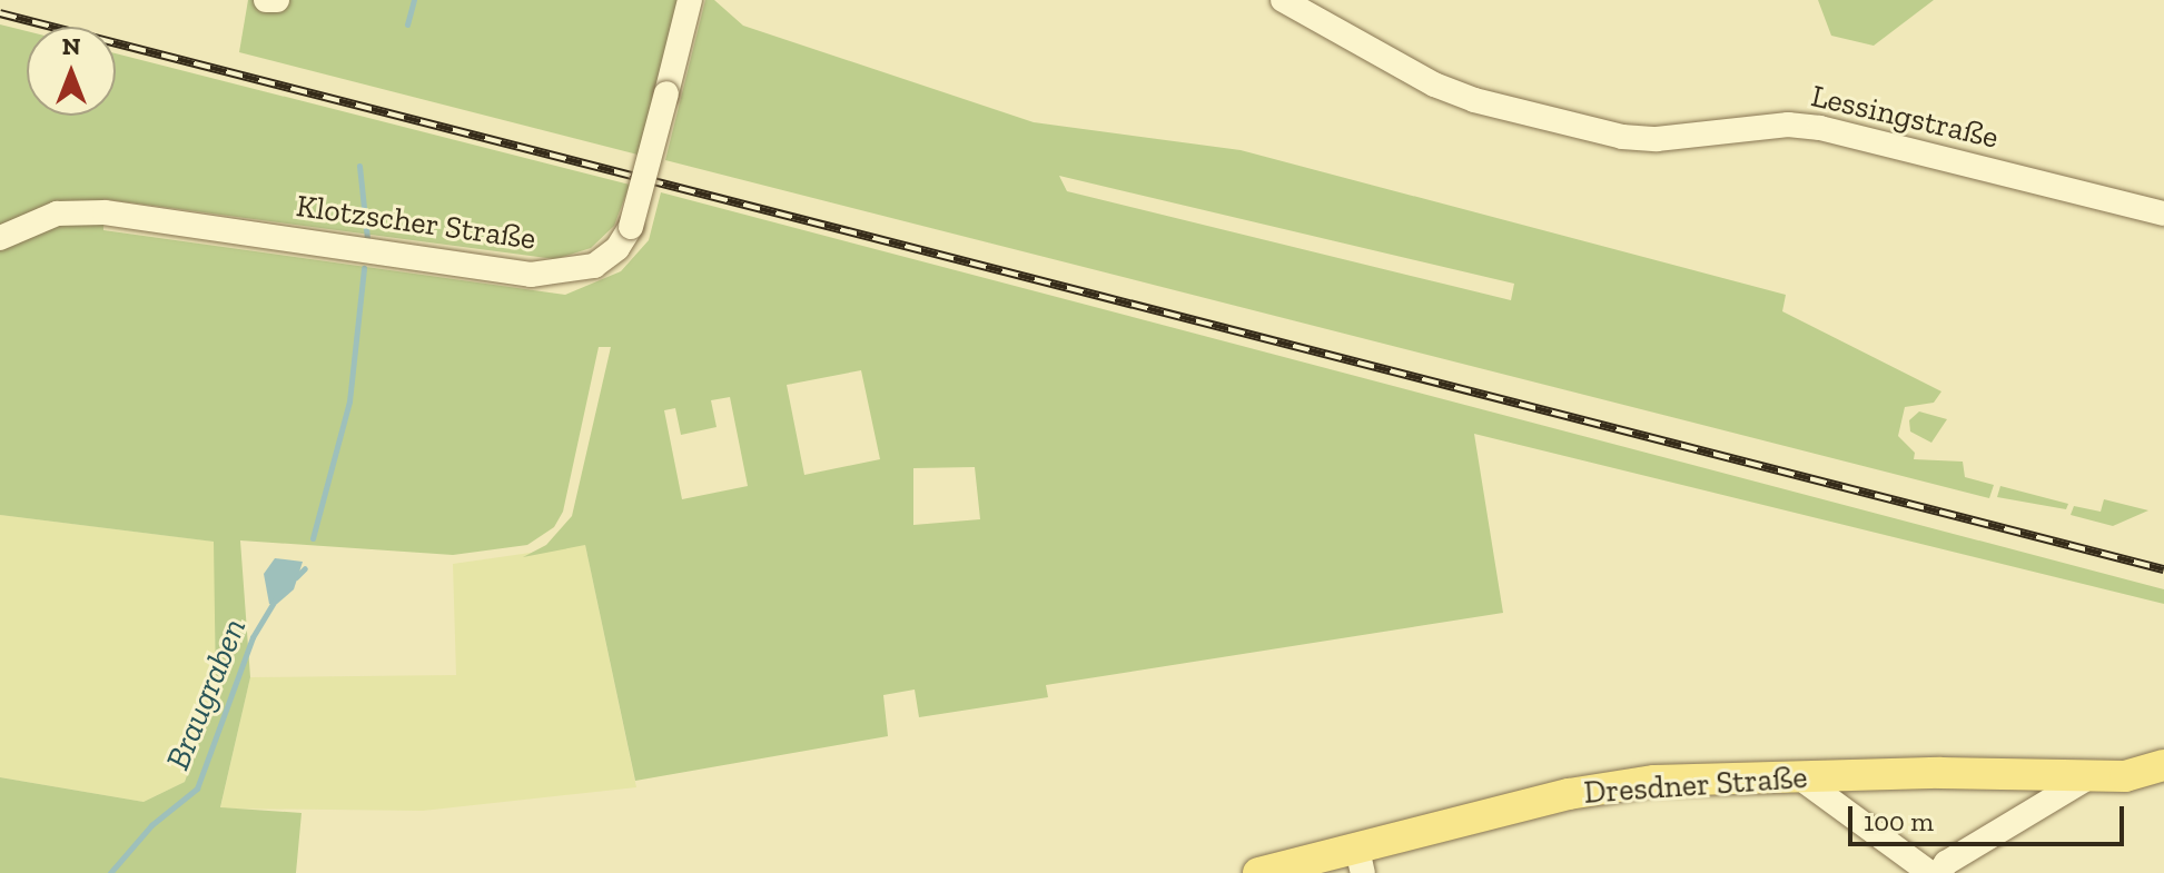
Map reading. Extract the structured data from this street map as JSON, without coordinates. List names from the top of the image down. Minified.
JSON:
{"streets":{"main road":["Dresdner Straße"],"street":["Lessingstraße","Klotzscher Straße"]},"water":["Braugraben"],"scale_bar":"100 m","north":"top"}
